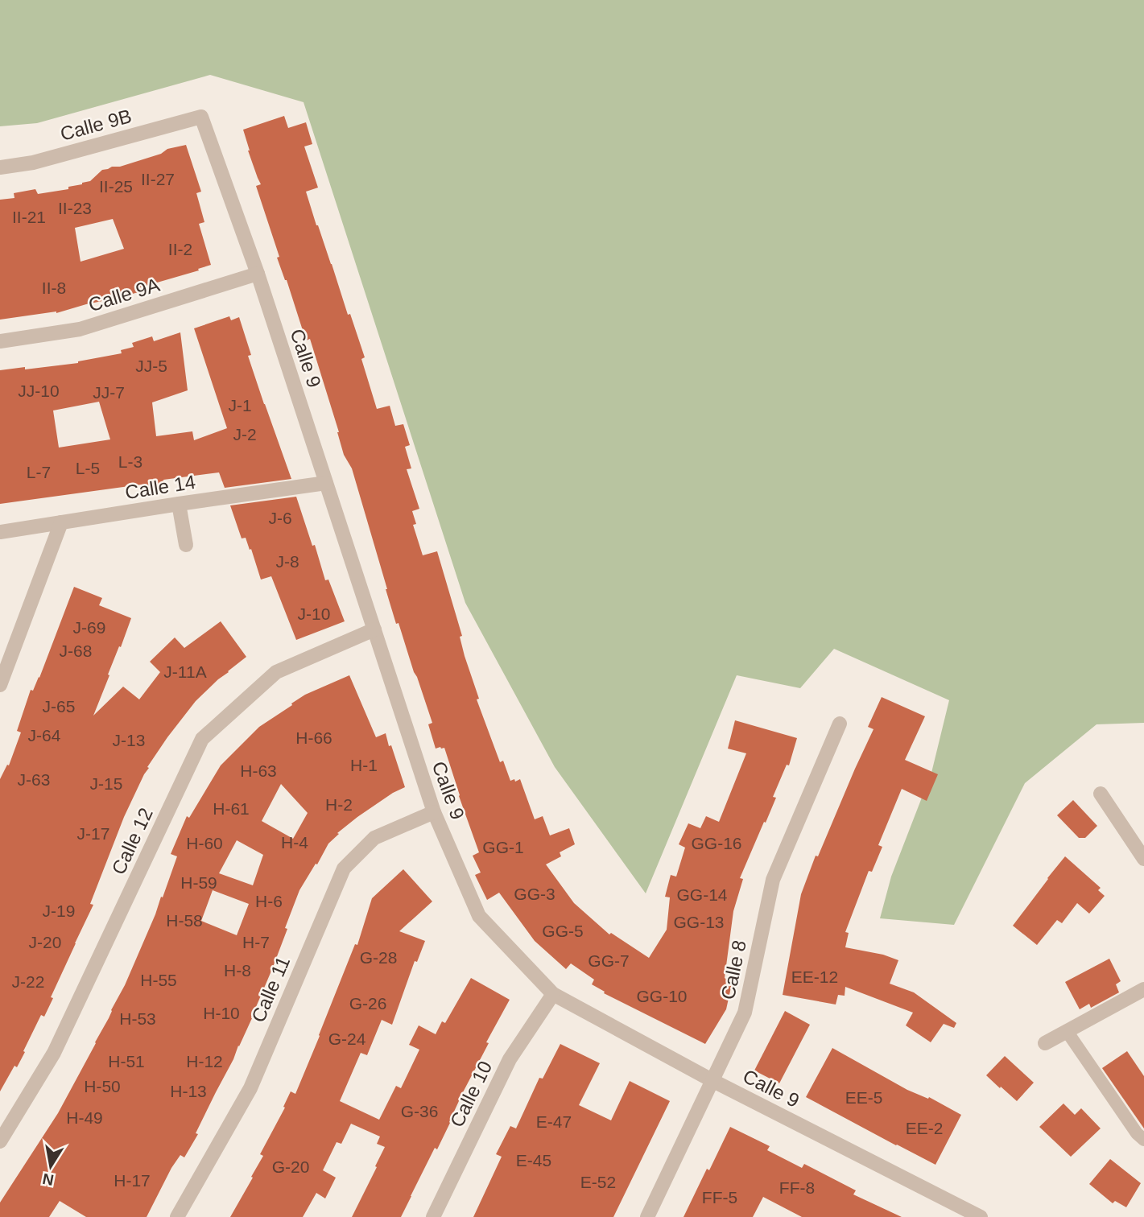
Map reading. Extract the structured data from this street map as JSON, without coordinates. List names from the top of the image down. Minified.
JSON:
{"streets":{"street":["Calle 9B","Calle 9A","Calle 9","Calle 14","Calle 12","Calle 8","Calle 11","Calle 10"]},"crossings":[["Calle 9B","Calle 9"],["Calle 9A","Calle 9"],["Calle 9","Calle 14"],["Calle 9","Calle 12"],["Calle 9","Calle 8"],["Calle 9","Calle 11"],["Calle 9","Calle 10"]],"house_numbers":["II-27","II-25","II-23","II-21","II-2","II-8","JJ-5","JJ-10","JJ-7","J-1","J-2","L-3","L-5","L-7","J-6","J-8","J-10","J-69","J-68","J-11A","J-65","J-64","H-66","J-13","H-1","H-63","J-63","J-15","H-2","H-61","J-17","H-4","H-60","GG-16","GG-1","H-59","GG-3","GG-14","H-6","J-19","H-58","GG-13","GG-5","J-20","H-7","G-28","GG-7","H-8","EE-12","H-55","J-22","GG-10","G-26","H-10","H-53","G-24","H-51","H-12","H-50","H-13","EE-5","G-36","H-49","E-47","EE-2","E-45","G-20","H-17","E-52","FF-8","FF-5"],"north":"bottom"}
